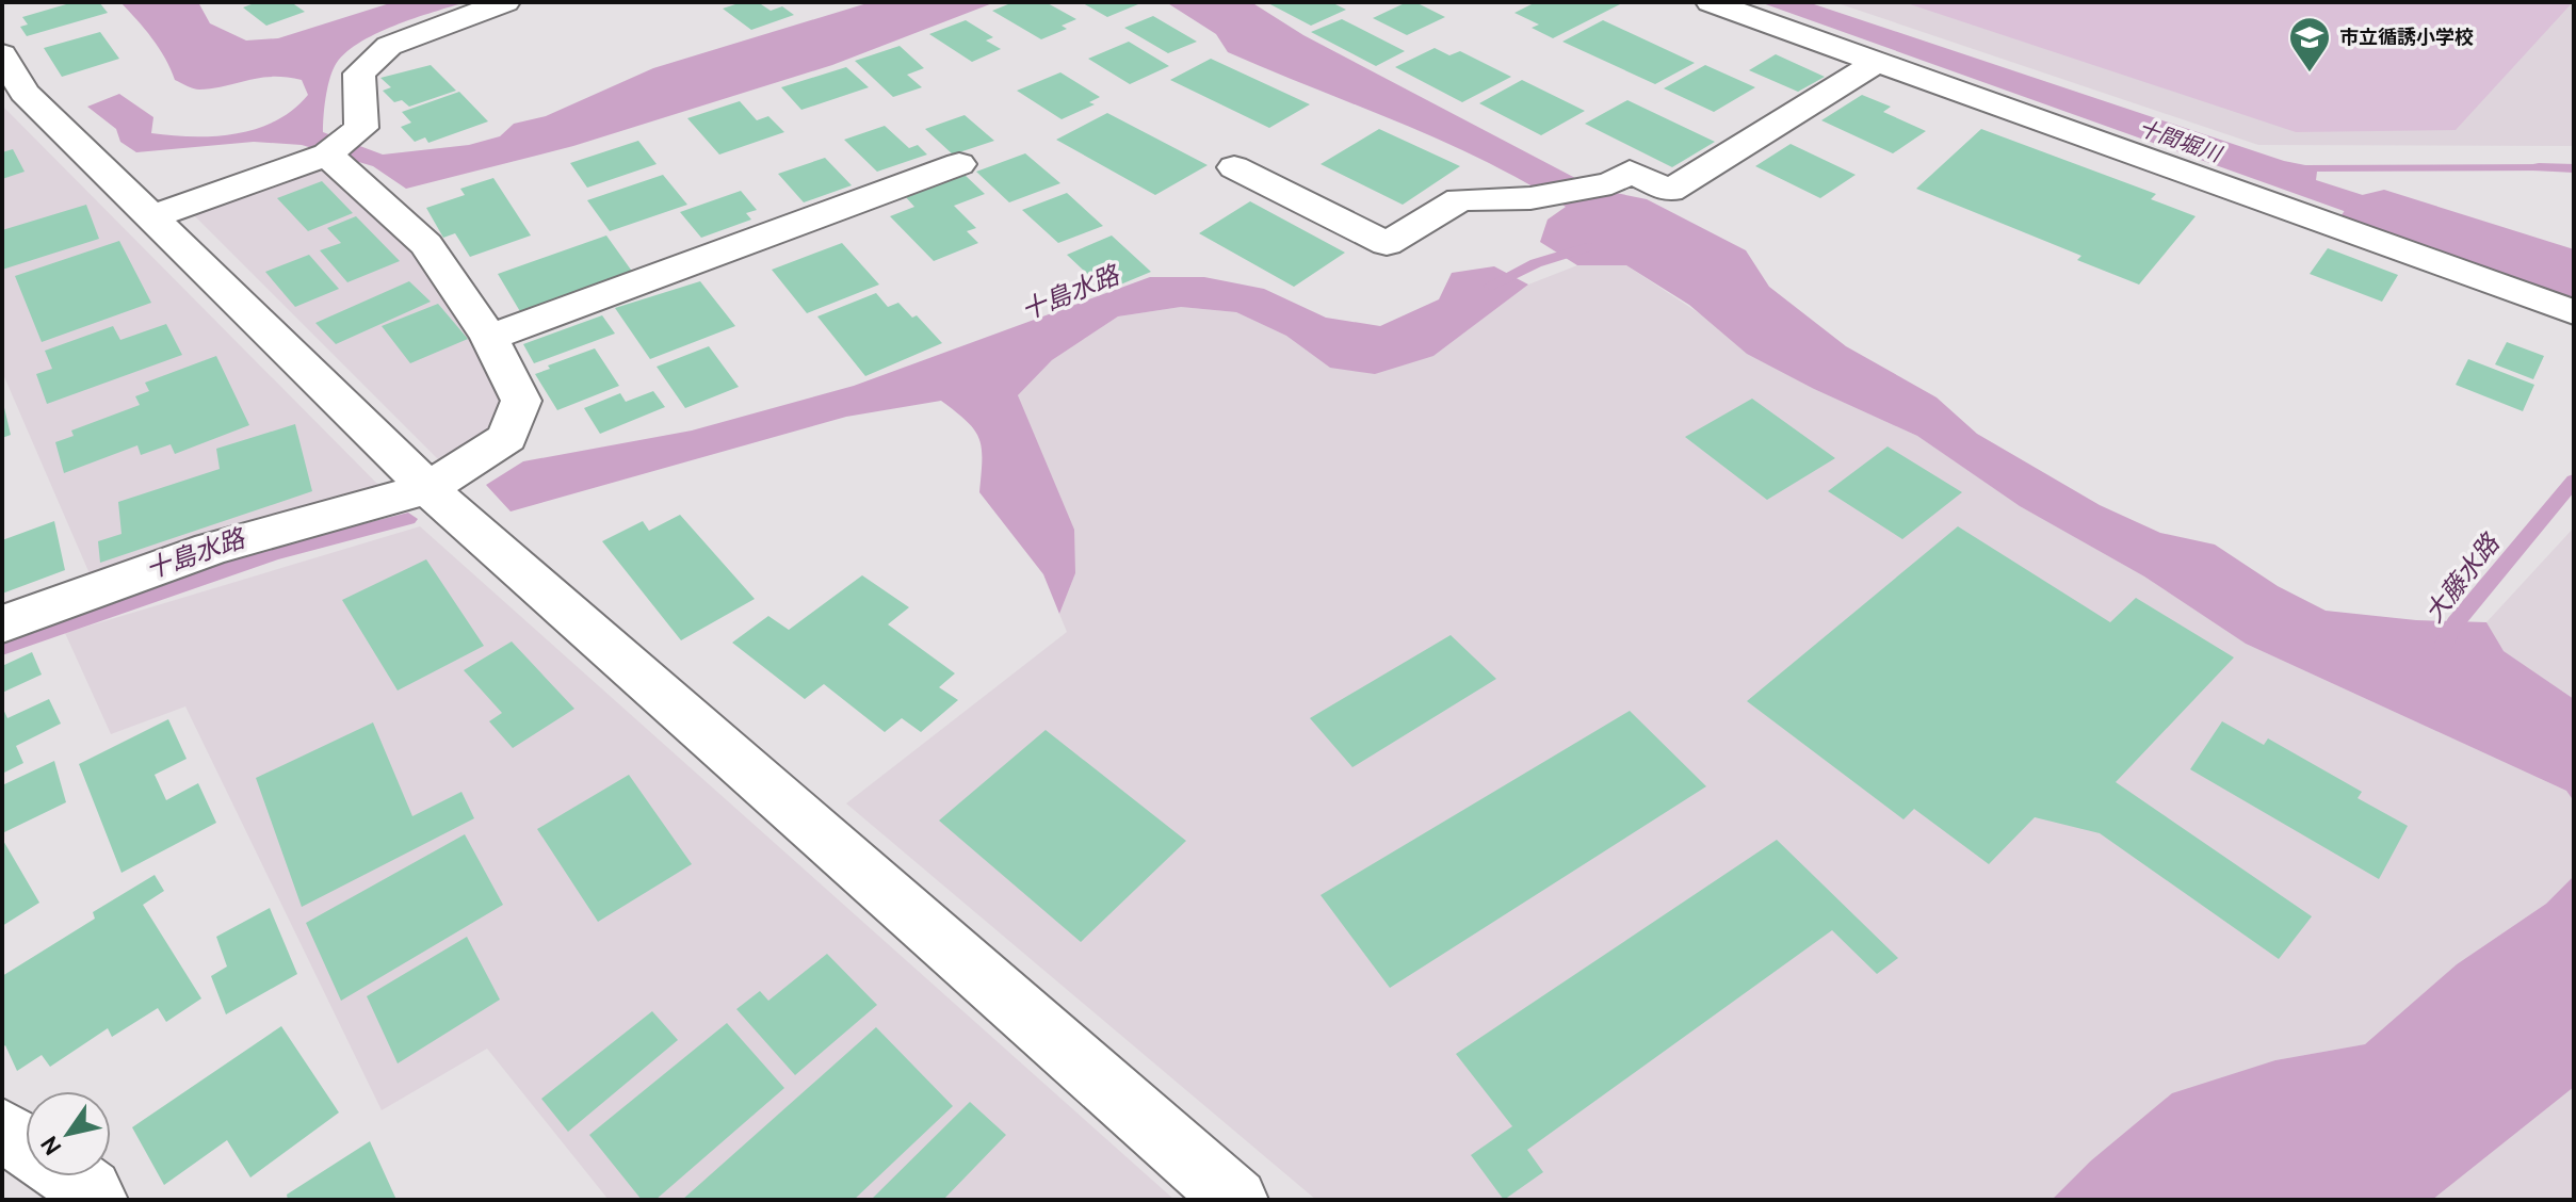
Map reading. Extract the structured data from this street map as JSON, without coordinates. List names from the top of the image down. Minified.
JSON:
{"water":["十間堀川","十島水路","大藤水路"],"places":{"school or university":["市立循誘小学校"]},"north":"bottom left"}
